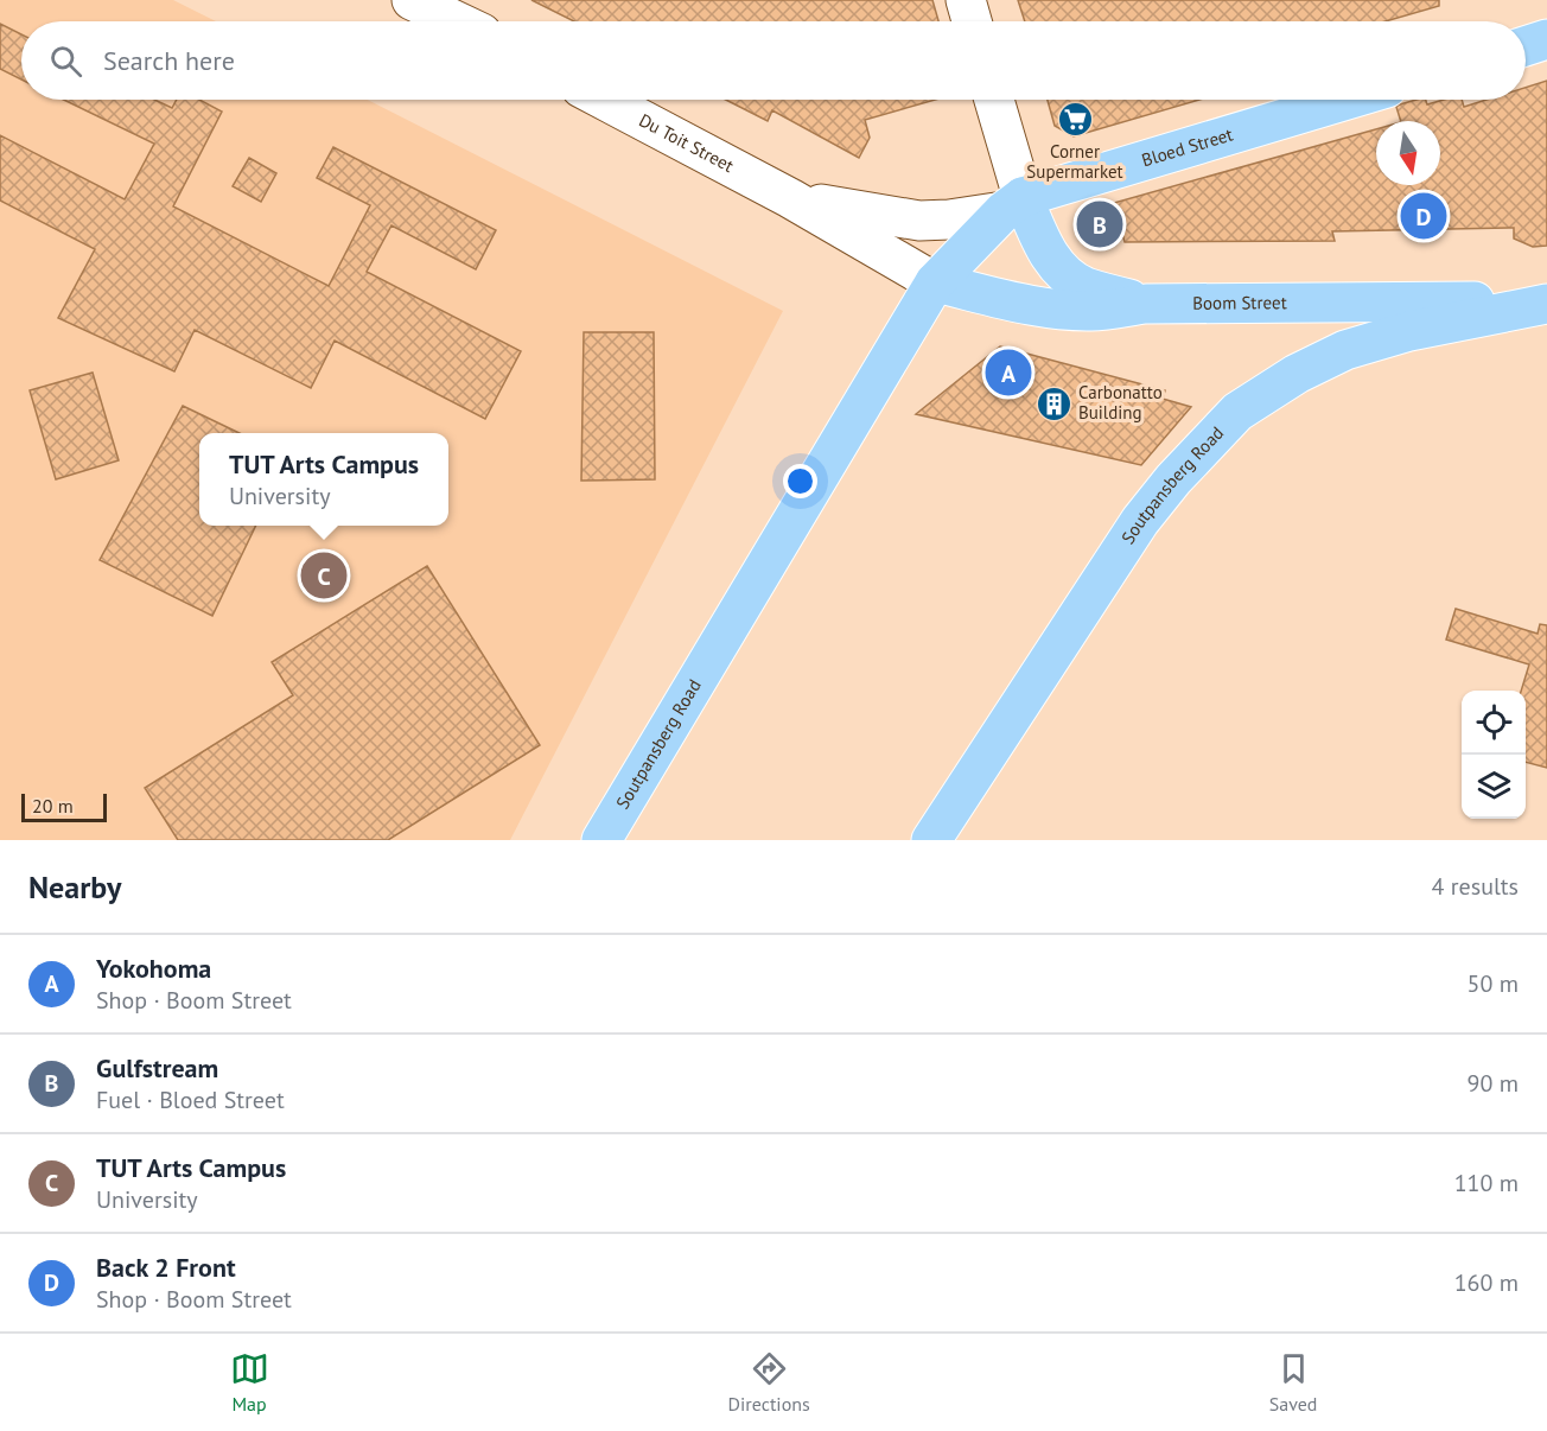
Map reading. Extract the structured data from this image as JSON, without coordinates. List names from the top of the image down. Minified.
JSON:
{"streets":{"main road":["Bloed Street","Boom Street","Soutpansberg Road"],"street":["Du Toit Street"]},"crossings":[["Du Toit Street","Bloed Street"],["Du Toit Street","Boom Street"],["Du Toit Street","Soutpansberg Road"],["Bloed Street","Boom Street"],["Bloed Street","Soutpansberg Road"],["Boom Street","Soutpansberg Road"]],"places":{"supermarket":["Corner Supermarket"],"building":["Carbonatto Building"]},"scale_bar":"20 m","north":"bottom","page":{"search":"Search here","pins":["D","B","A","C"],"popup":["TUT Arts Campus","University"],"scale":"20 m","heading":["Nearby","4 results"],"list":[{"mark":"A","name":"Yokohoma","note":"Shop · Boom Street","value":"50 m"},{"mark":"B","name":"Gulfstream","note":"Fuel · Bloed Street","value":"90 m"},{"mark":"C","name":"TUT Arts Campus","note":"University","value":"110 m"},{"mark":"D","name":"Back 2 Front","note":"Shop · Boom Street","value":"160 m"}],"nav":["Map","Directions","Saved"]}}
